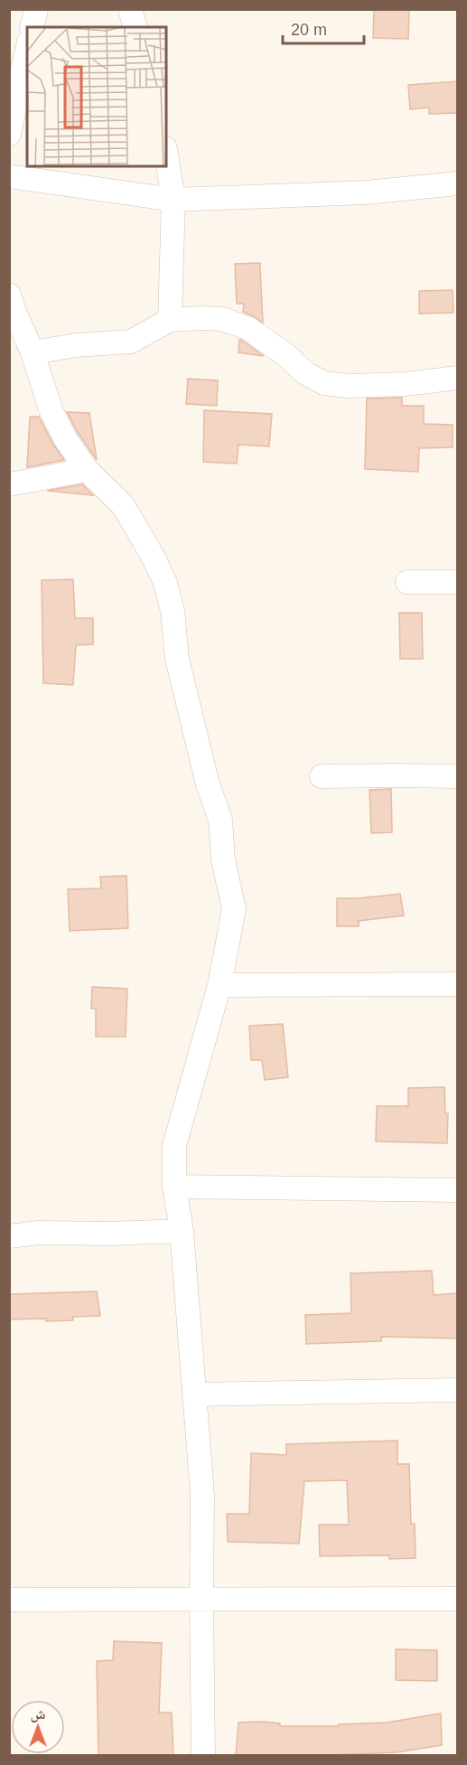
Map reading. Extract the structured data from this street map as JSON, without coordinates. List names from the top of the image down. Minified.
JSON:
{"scale_bar":"20 m","north":"top"}
